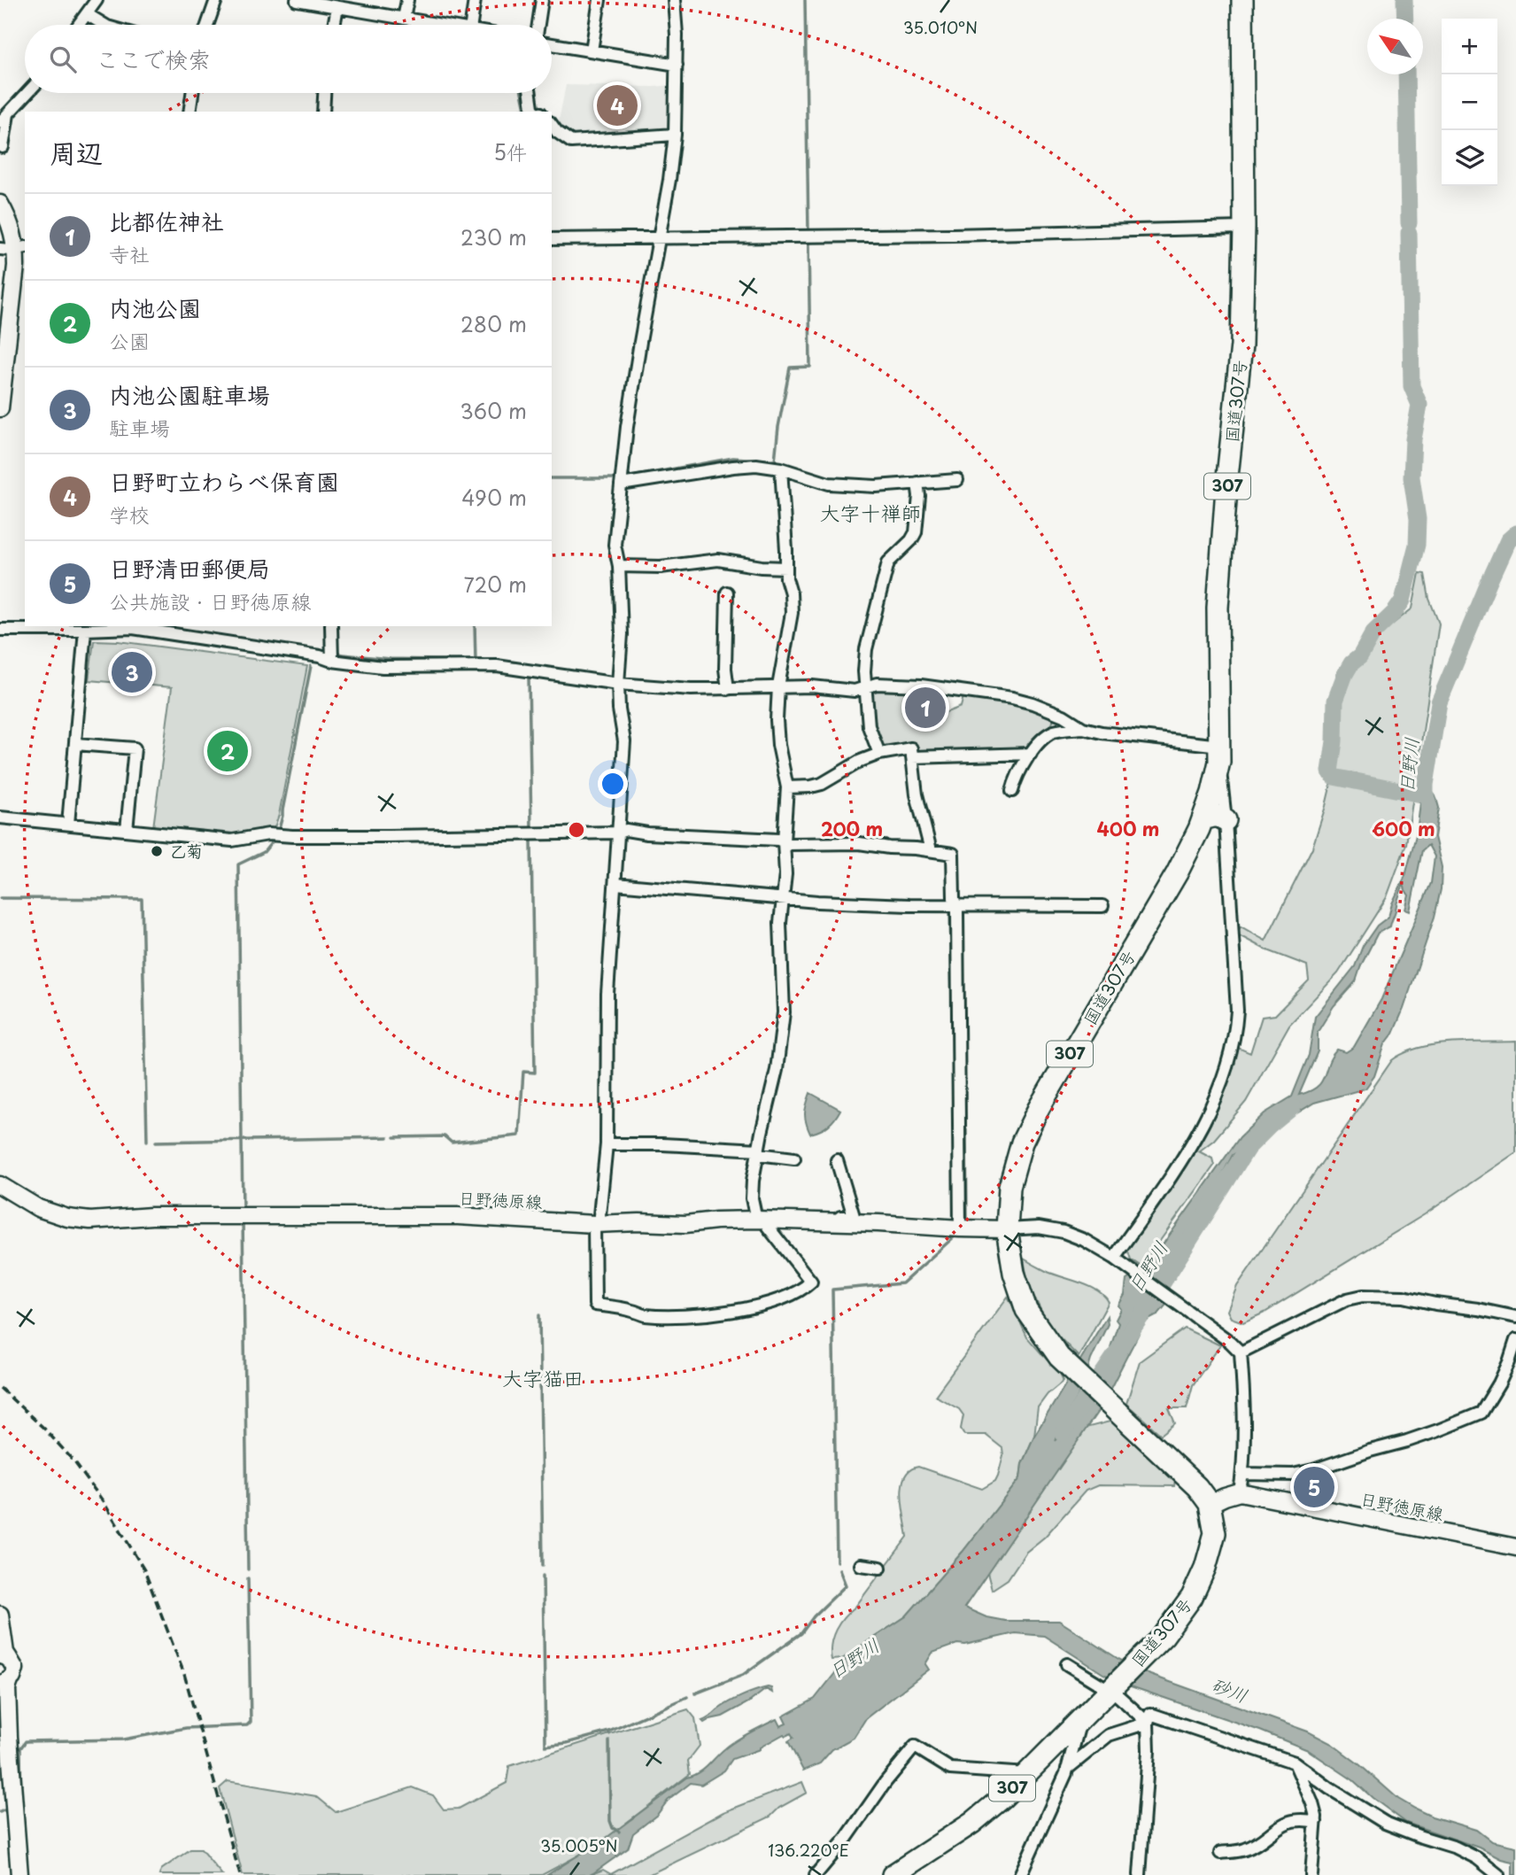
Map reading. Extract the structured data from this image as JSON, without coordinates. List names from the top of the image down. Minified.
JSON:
{"streets":{"highway":["国道307号","307"],"main road":["日野徳原線"]},"crossings":[["国道307号","日野徳原線"]],"districts":["大字十禅師","大字猫田"],"water":["日野川","砂川"],"places":["乙菊"],"north":"top left","page":{"map_buttons":["+","−"],"search":"ここで検索","pins":["4","3","1","2","5"],"heading":["周辺","5件"],"list":[{"mark":"1","name":"比都佐神社","note":"寺社","value":"230 m"},{"mark":"2","name":"内池公園","note":"公園","value":"280 m"},{"mark":"3","name":"内池公園駐車場","note":"駐車場","value":"360 m"},{"mark":"4","name":"日野町立わらべ保育園","note":"学校","value":"490 m"},{"mark":"5","name":"日野清田郵便局","note":"公共施設 · 日野徳原線","value":"720 m"}]},"coordinates":["35.010°N","35.005°N","136.220°E"],"rings":["200 m","400 m","600 m"]}
